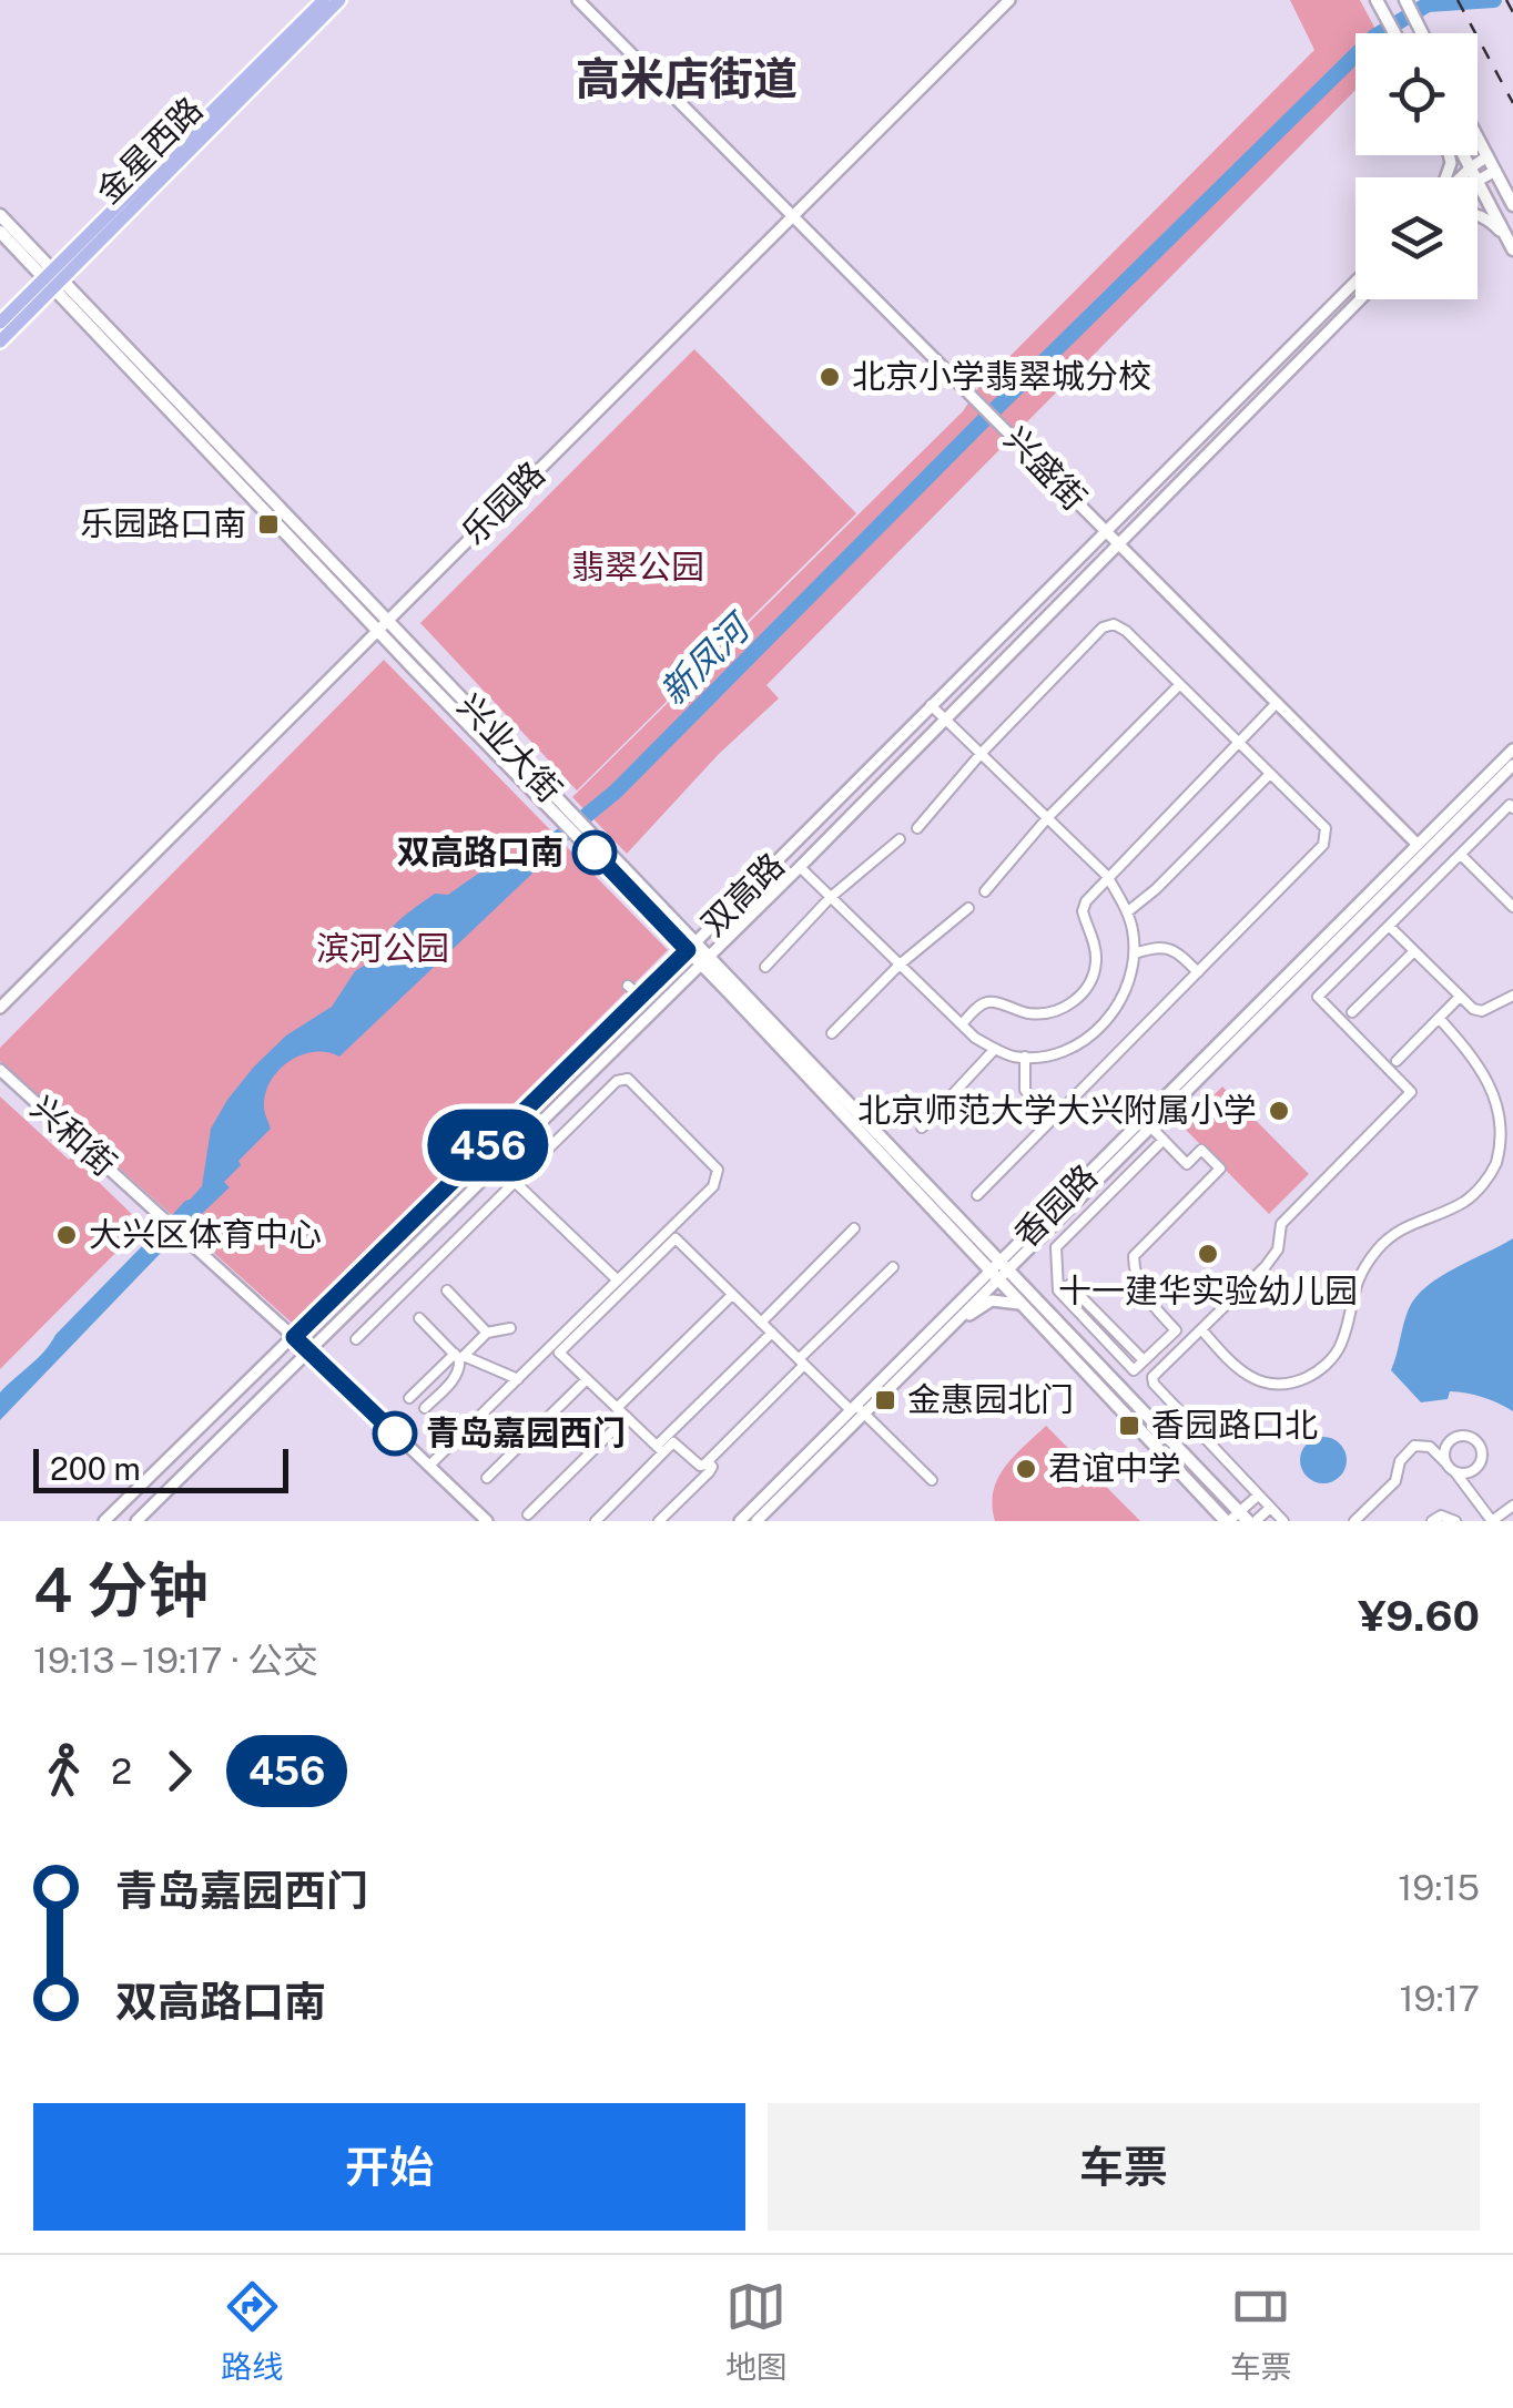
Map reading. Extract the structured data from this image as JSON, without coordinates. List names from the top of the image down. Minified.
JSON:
{"streets":{"main road":["金星西路","兴业大街"],"street":["兴盛街","乐园路","双高路","兴和街","香园路"]},"crossings":[["金星西路","兴业大街"],["兴盛街","乐园路"],["兴盛街","双高路"],["兴盛街","香园路"],["乐园路","兴业大街"],["兴业大街","双高路"],["兴业大街","香园路"],["双高路","兴和街"]],"districts":["高米店街道"],"water":["新凤河"],"parks":["翡翠公园","滨河公园"],"places":{"other":["北京小学翡翠城分校","双高路口南","北京师范大学大兴附属小学","大兴区体育中心","十一建华实验幼儿园","青岛嘉园西门","君谊中学"],"transit":["乐园路口南","金惠园北门","香园路口北"]},"lines":["bus line 456"],"scale_bar":"200 m","page":{"on_map":"456","scale":"200 m","heading":["4 分钟","19:13 – 19:17 · 公交","¥9.60"],"legs":["2","456"],"list":[{"name":"青岛嘉园西门","value":"19:15"},{"name":"双高路口南","value":"19:17"}],"buttons":["开始","车票"],"tabs":["路线","地图","车票"]}}
